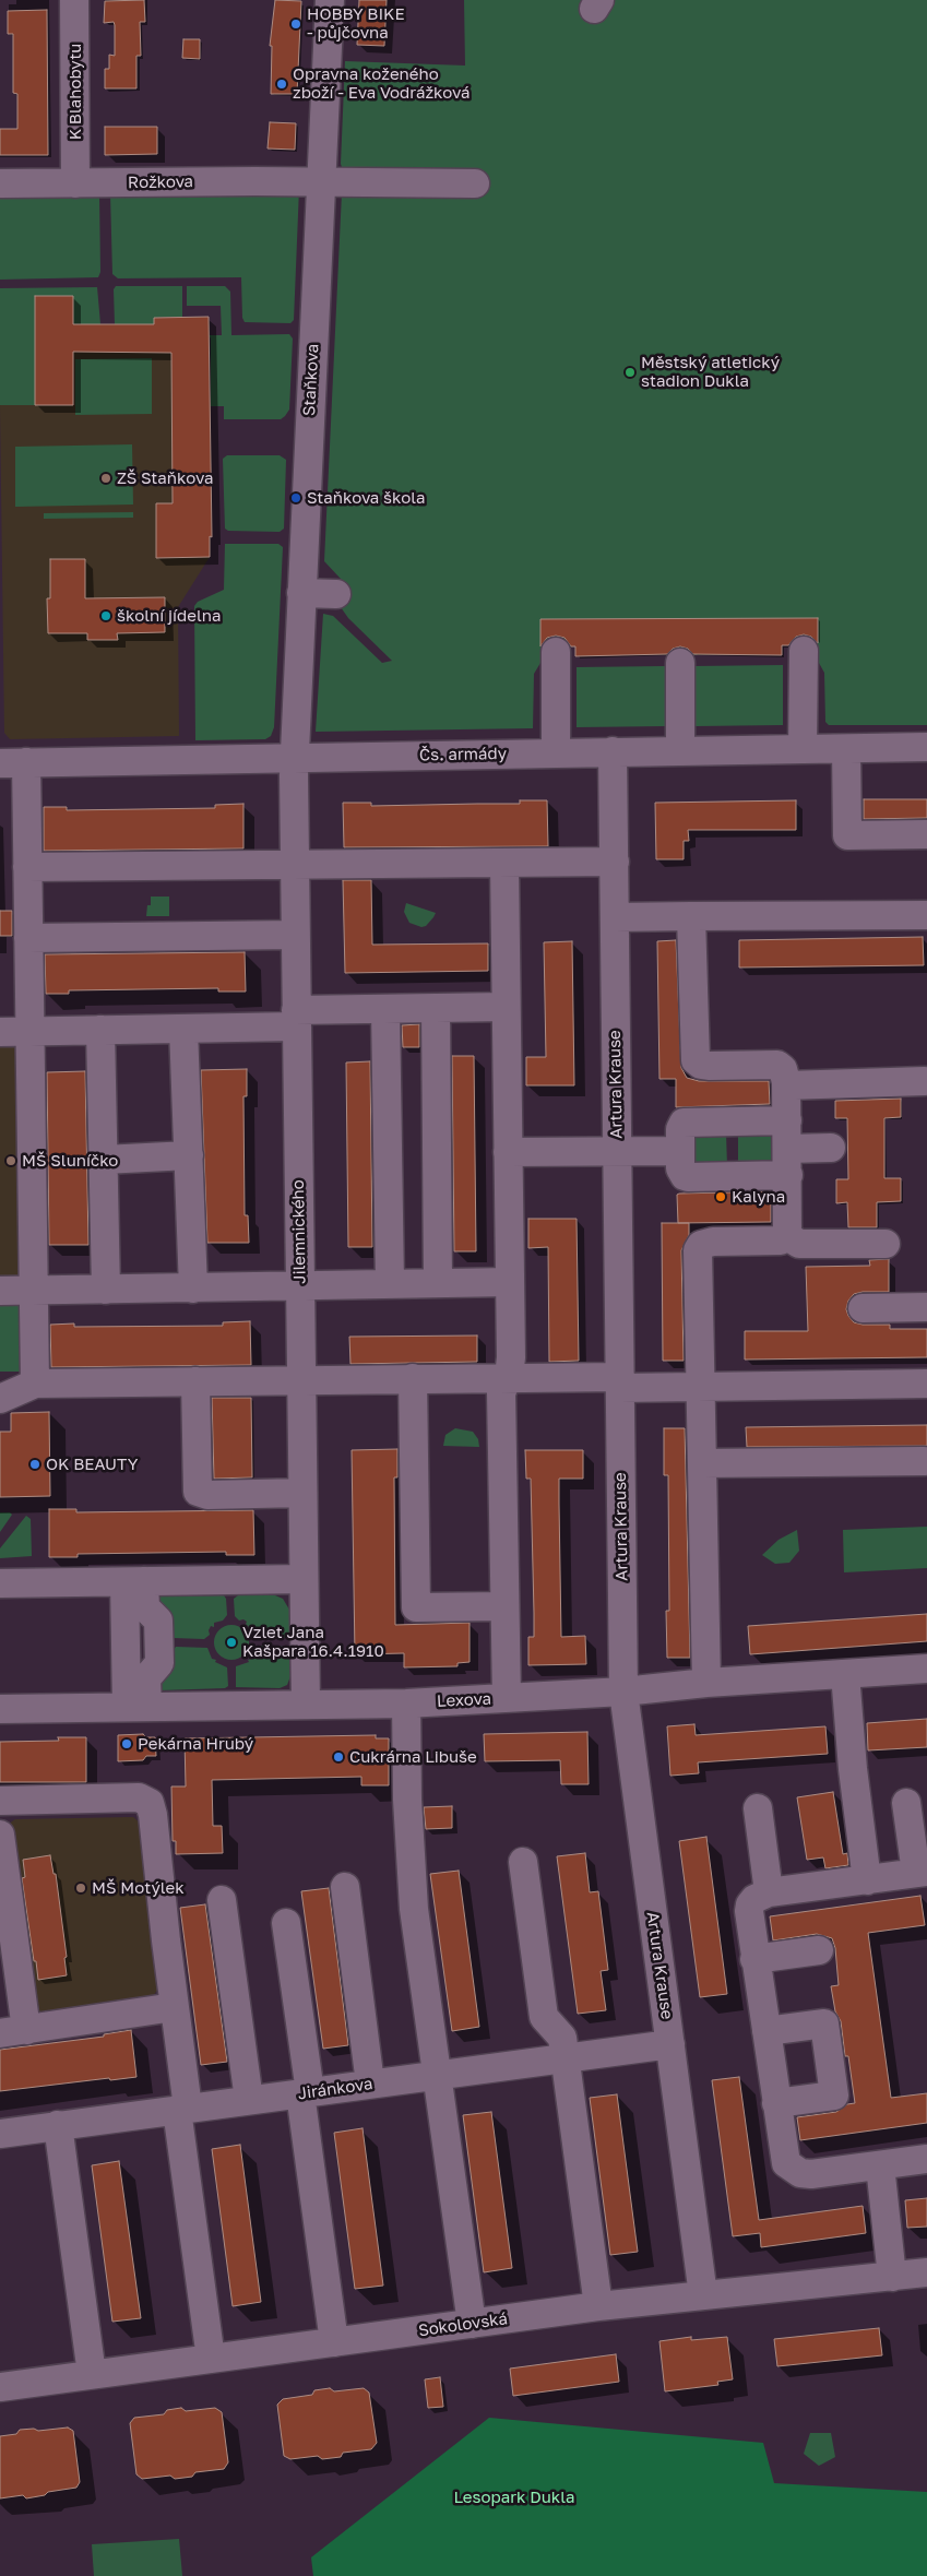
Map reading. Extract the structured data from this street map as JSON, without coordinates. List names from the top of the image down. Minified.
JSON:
{"streets":{"street":["K Blahobytu","Rožkova","Staňkova","Čs. armády","Artura Krause","Jilemnického","Lexova","Jiránkova","Sokolovská"]},"crossings":[["K Blahobytu","Rožkova"],["Rožkova","Staňkova"],["Staňkova","Čs. armády"],["Staňkova","Jilemnického"],["Čs. armády","Artura Krause"],["Čs. armády","Jilemnického"],["Artura Krause","Lexova"],["Artura Krause","Jiránkova"],["Artura Krause","Sokolovská"],["Jilemnického","Lexova"]],"parks":["Lesopark Dukla"],"places":["HOBBY BIKE - půjčovna","Opravna koženého zboží - Eva Vodrážková","Městský atletický stadion Dukla","ZŠ Staňkova","Staňkova škola","školní jídelna","MŠ Sluníčko","Kalyna","OK BEAUTY","Vzlet Jana Kašpara 16.4.1910","Pekárna Hrubý","Cukrárna Libuše","MŠ Motýlek"]}
